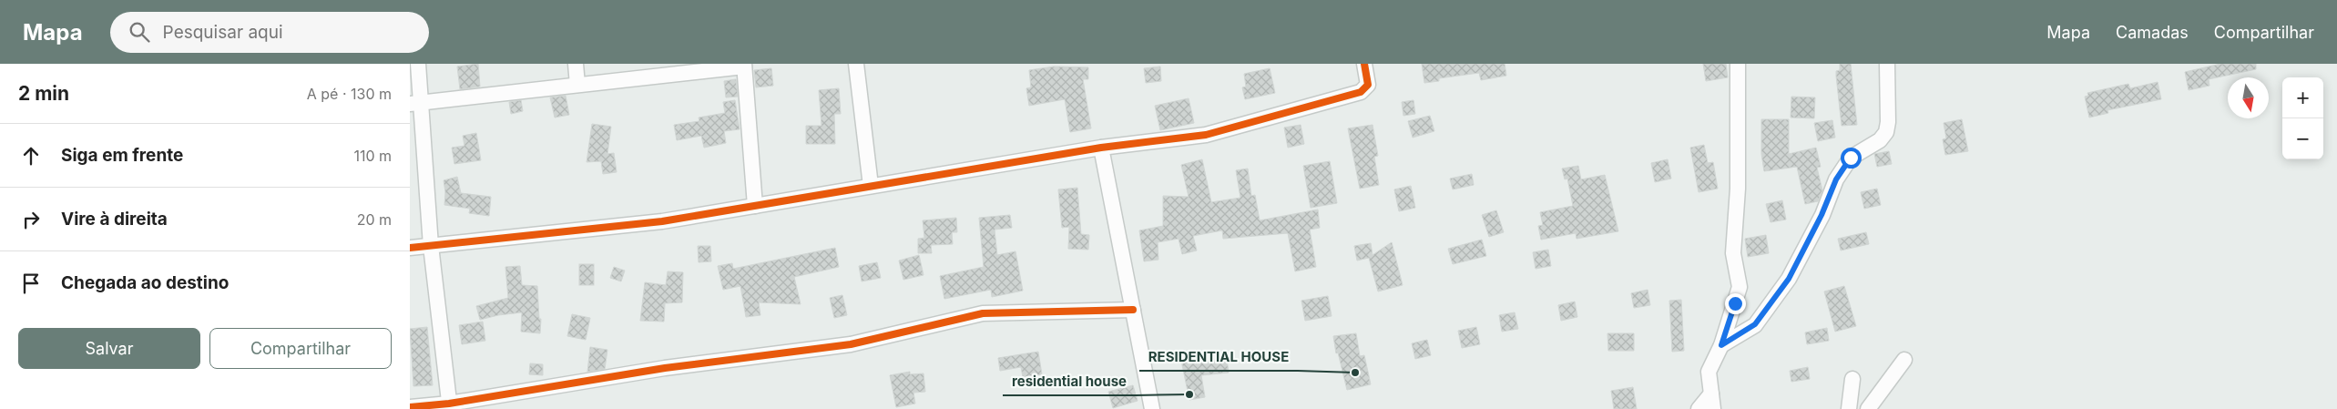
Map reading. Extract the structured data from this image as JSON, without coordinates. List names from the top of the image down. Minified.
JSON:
{"places":["RESIDENTIAL HOUSE","residential house"],"north":"bottom","page":{"header":"Mapa","search":"Pesquisar aqui","nav":["Mapa","Camadas","Compartilhar"],"heading":["2 min","A pé · 130 m"],"map_buttons":["+","−"],"list":[["Siga em frente","110 m"],["Vire à direita","20 m"],"Chegada ao destino"],"buttons":["Salvar","Compartilhar"]}}
